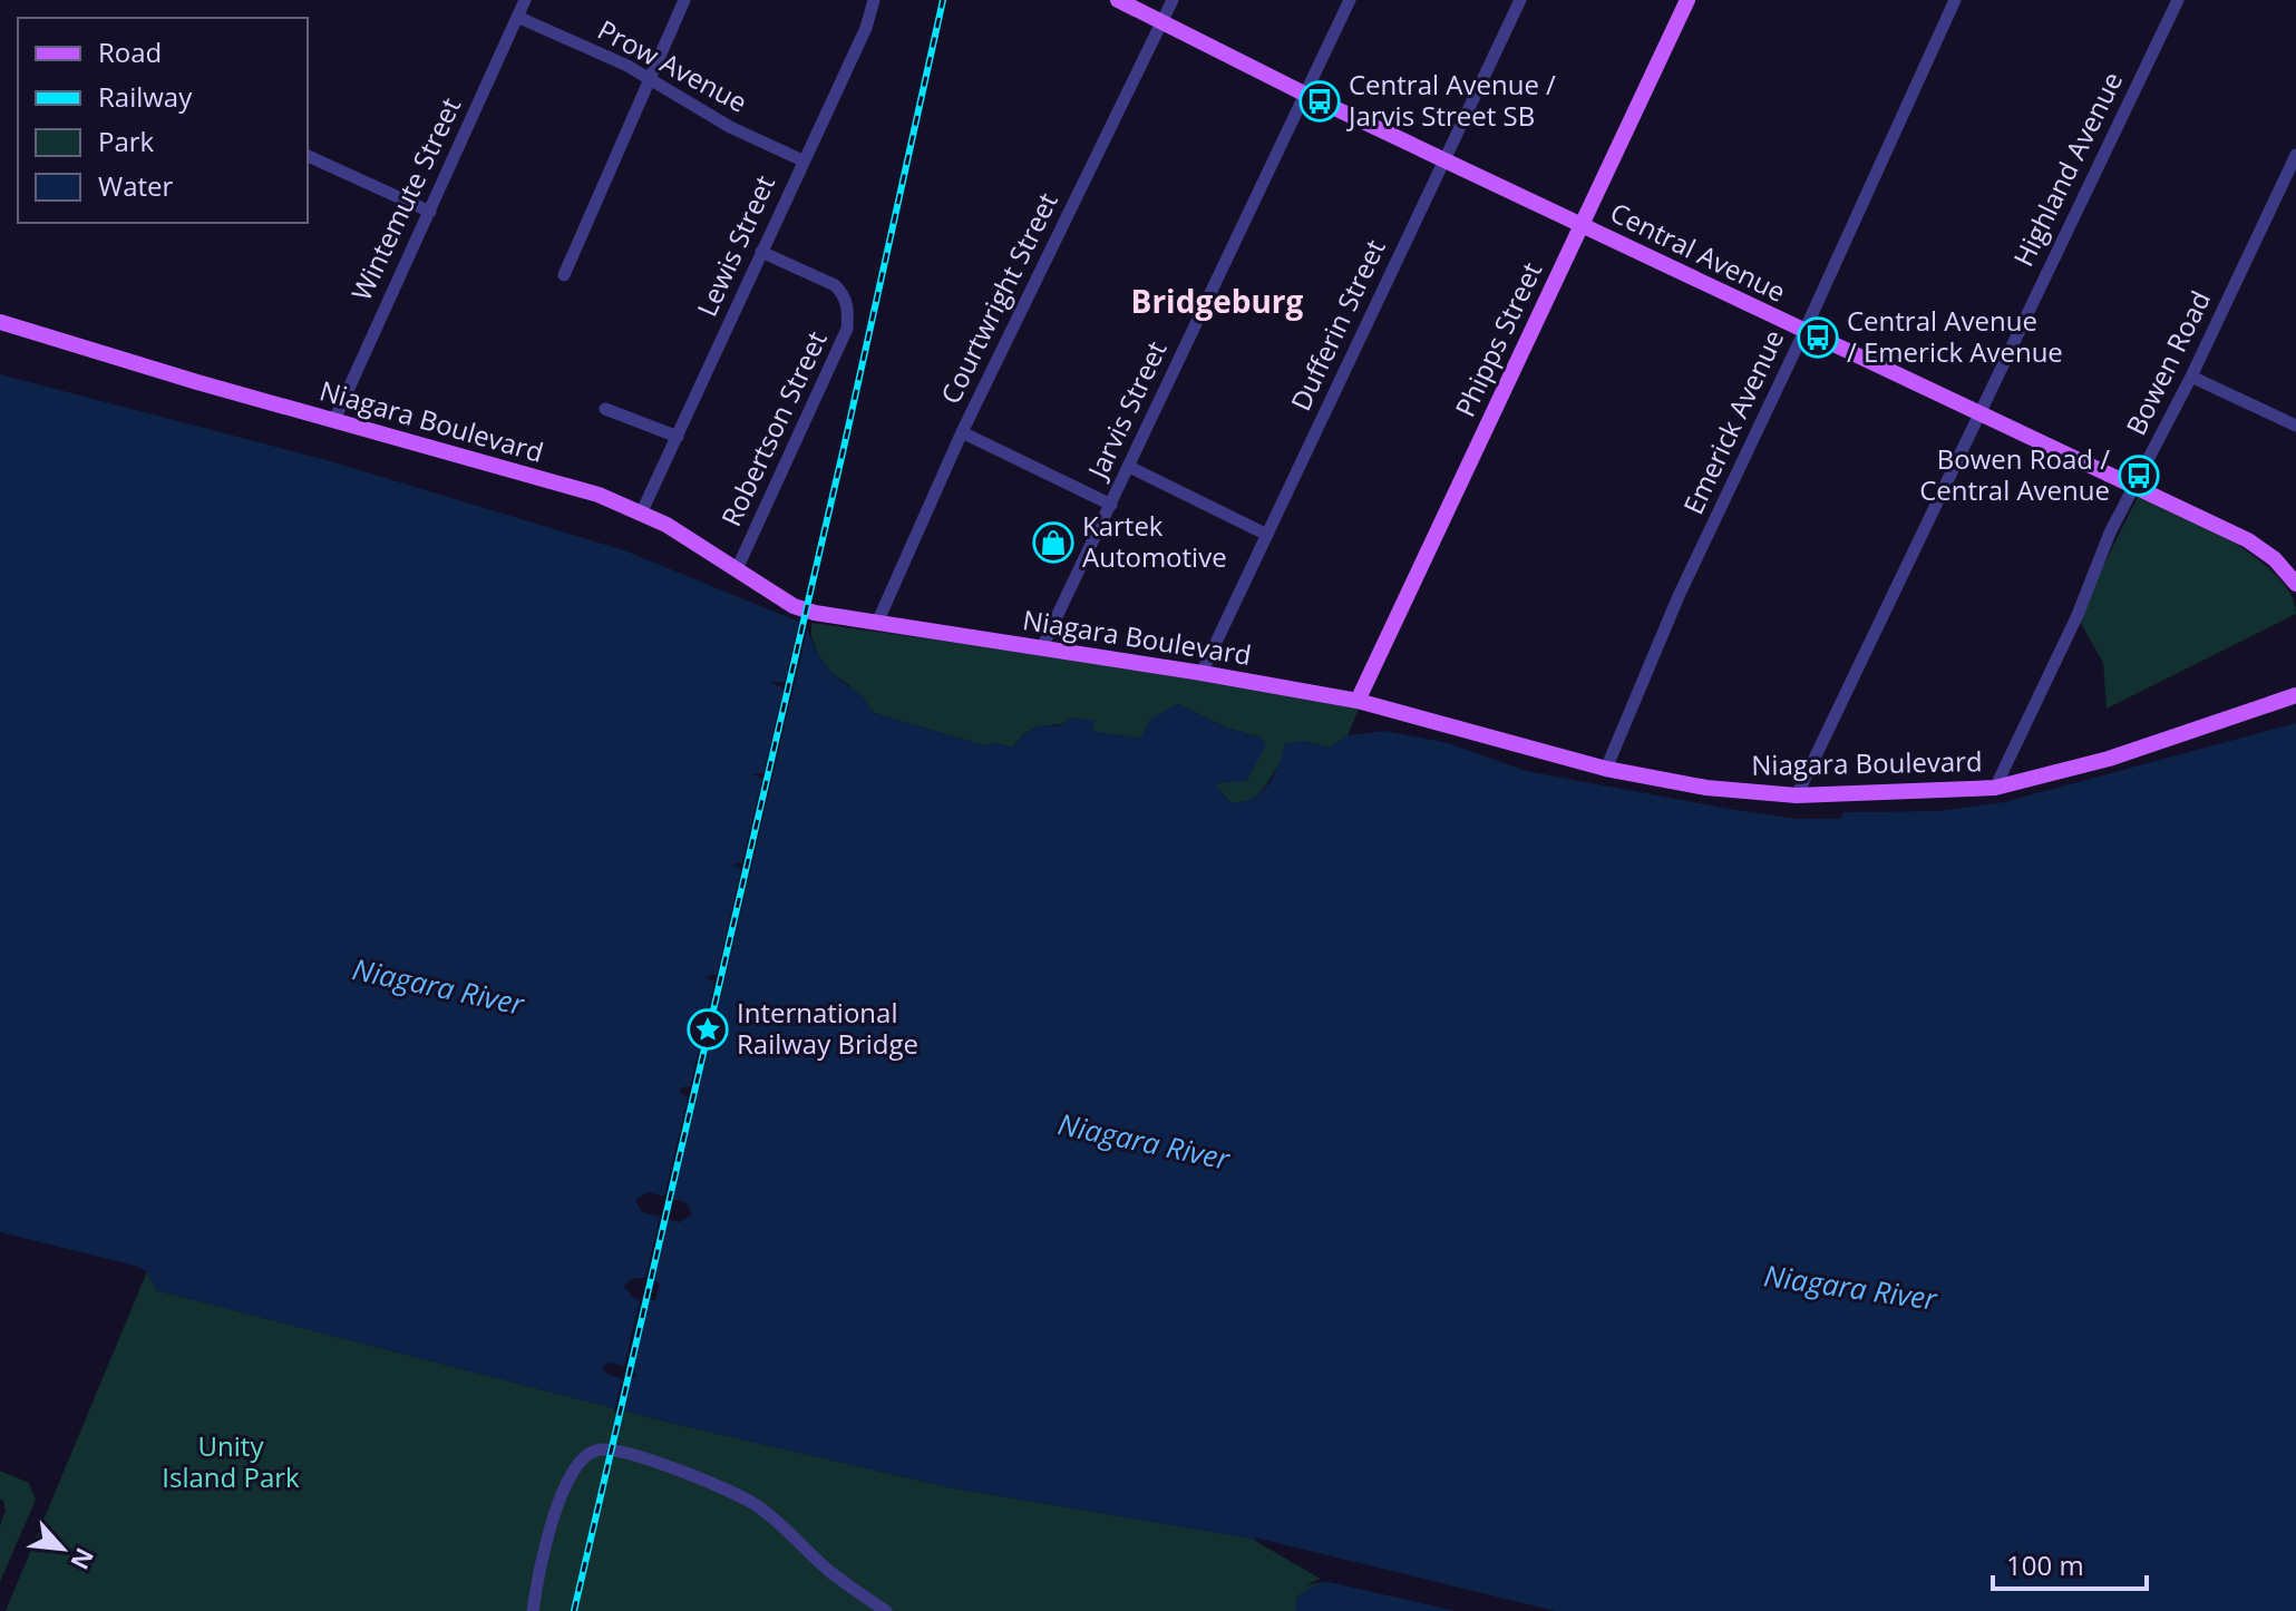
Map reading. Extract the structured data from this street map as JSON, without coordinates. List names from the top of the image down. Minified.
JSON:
{"streets":{"main road":["Central Avenue","Phipps Street","Niagara Boulevard"],"street":["Prow Avenue","Highland Avenue","Wintemute Street","Lewis Street","Courtwright Street","Dufferin Street","Bowen Road","Jarvis Street","Emerick Avenue","Robertson Street"]},"crossings":[["Prow Avenue","Wintemute Street"],["Prow Avenue","Lewis Street"],["Highland Avenue","Central Avenue"],["Highland Avenue","Niagara Boulevard"],["Wintemute Street","Niagara Boulevard"],["Lewis Street","Niagara Boulevard"],["Lewis Street","Robertson Street"],["Central Avenue","Courtwright Street"],["Central Avenue","Dufferin Street"],["Central Avenue","Phipps Street"],["Central Avenue","Bowen Road"],["Central Avenue","Jarvis Street"],["Central Avenue","Emerick Avenue"],["Courtwright Street","Niagara Boulevard"],["Dufferin Street","Niagara Boulevard"],["Phipps Street","Niagara Boulevard"],["Bowen Road","Niagara Boulevard"],["Jarvis Street","Niagara Boulevard"],["Niagara Boulevard","Emerick Avenue"],["Niagara Boulevard","Robertson Street"]],"districts":["Bridgeburg"],"water":["Niagara River"],"parks":["Unity Island Park"],"places":{"bus stop":["Central Avenue / Jarvis Street SB","Central Avenue / Emerick Avenue","Bowen Road / Central Avenue"],"shop":["Kartek Automotive"],"place":["International Railway Bridge"]},"legend":["Road","Railway","Park","Water"],"scale_bar":"100 m","north":"bottom right"}
